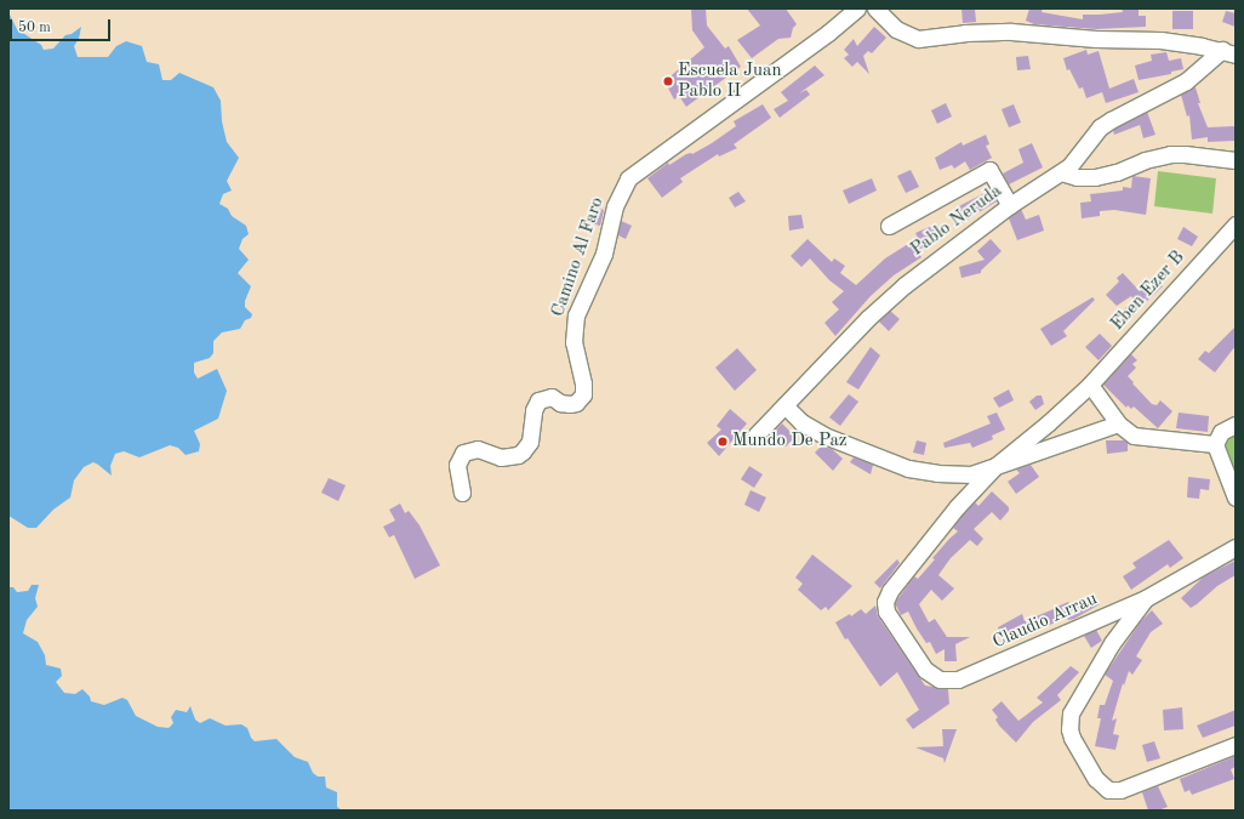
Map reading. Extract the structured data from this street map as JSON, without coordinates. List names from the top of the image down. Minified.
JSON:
{"streets":{"street":["Pablo Neruda","Camino Al Faro","Eben Ezer B","Claudio Arrau"]},"crossings":[["Pablo Neruda","Eben Ezer B"],["Eben Ezer B","Claudio Arrau"]],"places":["Escuela Juan Pablo II","Mundo De Paz"],"scale_bar":"50 m"}
